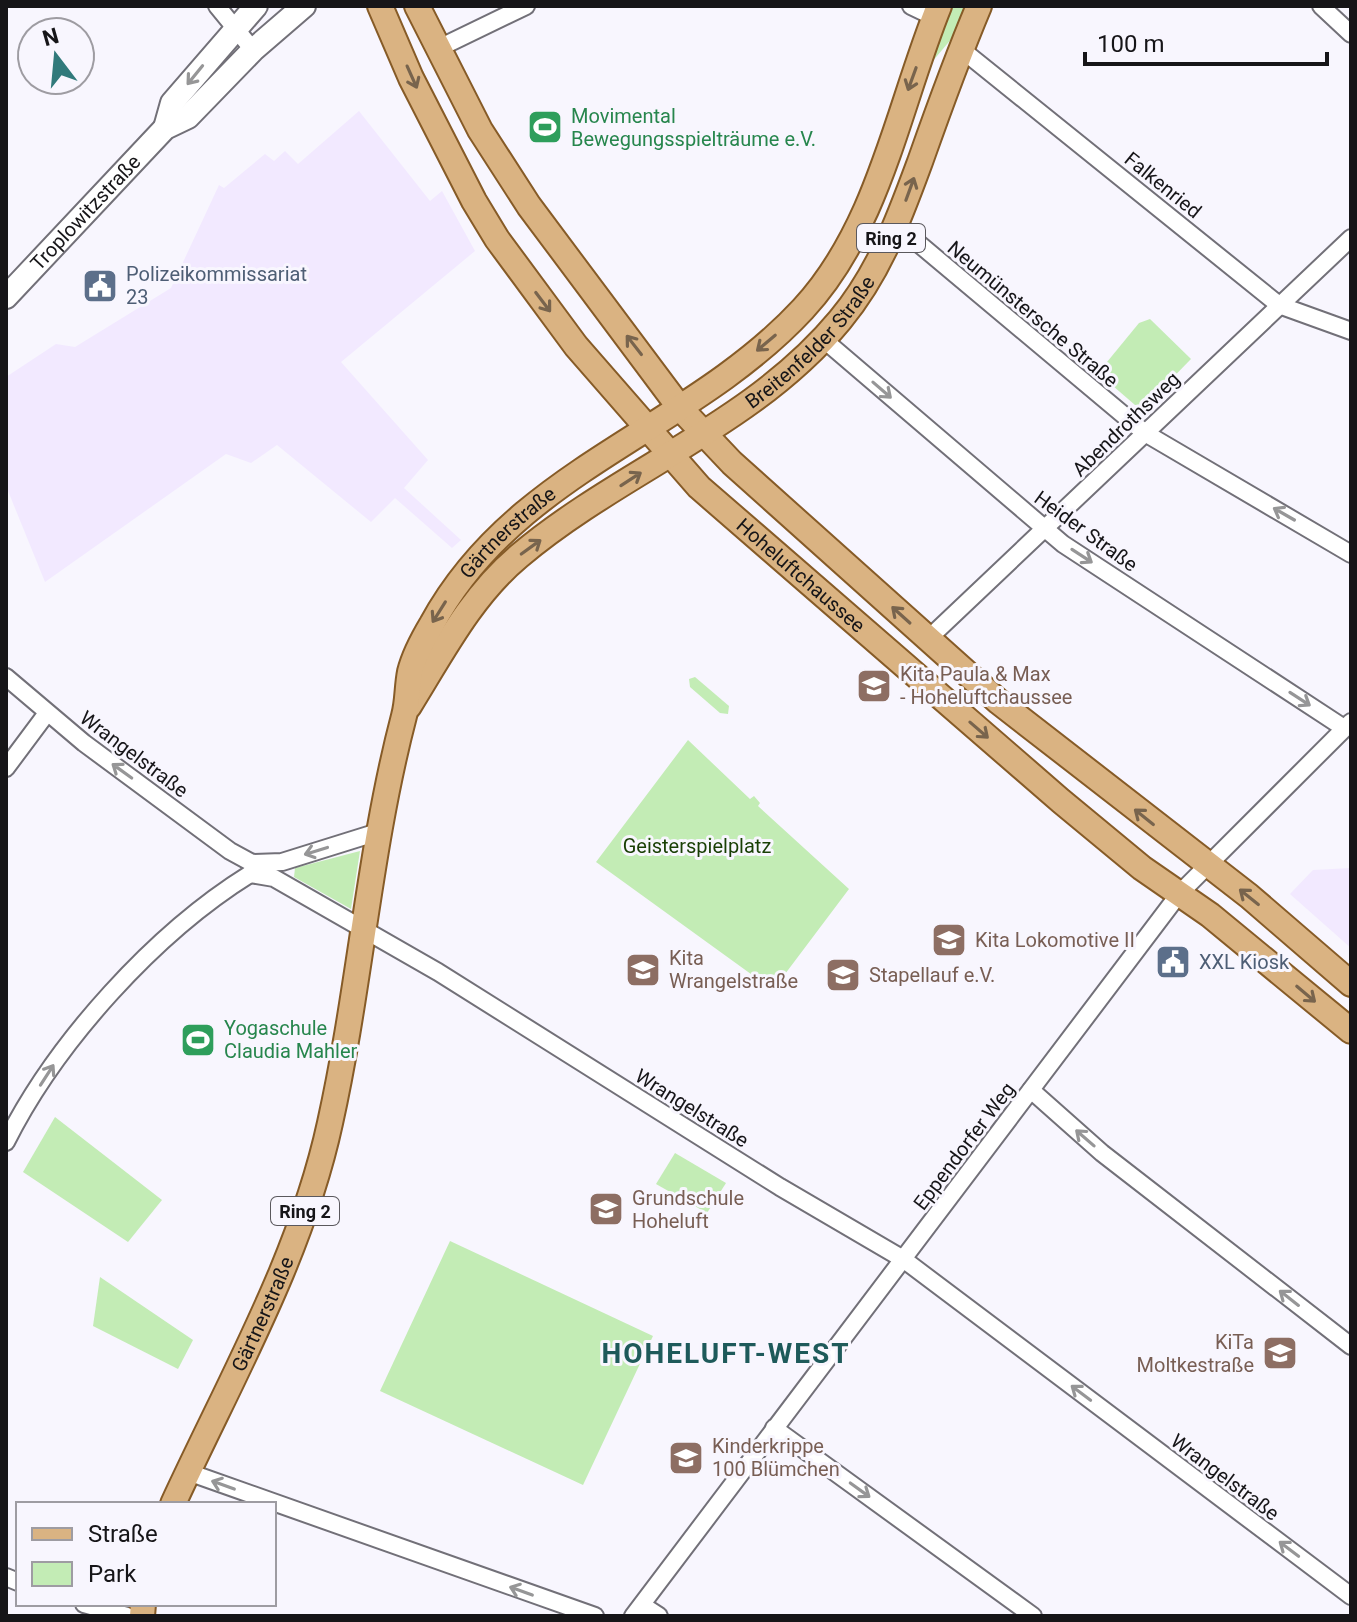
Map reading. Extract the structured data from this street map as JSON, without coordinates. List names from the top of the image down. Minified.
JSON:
{"streets":{"main road":["Ring 2","Breitenfelder Straße","Gärtnerstraße","Hoheluftchaussee"],"street":["Falkenried","Troplowitzstraße","Neumünstersche Straße","Abendrothsweg","Heider Straße","Wrangelstraße","Eppendorfer Weg"]},"crossings":[["Falkenried","Breitenfelder Straße"],["Falkenried","Abendrothsweg"],["Neumünstersche Straße","Breitenfelder Straße"],["Neumünstersche Straße","Abendrothsweg"],["Breitenfelder Straße","Heider Straße"],["Breitenfelder Straße","Gärtnerstraße"],["Breitenfelder Straße","Hoheluftchaussee"],["Abendrothsweg","Heider Straße"],["Abendrothsweg","Hoheluftchaussee"],["Heider Straße","Eppendorfer Weg"],["Gärtnerstraße","Hoheluftchaussee"],["Gärtnerstraße","Wrangelstraße"],["Hoheluftchaussee","Eppendorfer Weg"],["Wrangelstraße","Eppendorfer Weg"]],"one_way":["Neumünstersche Straße","Heider Straße","Wrangelstraße"],"districts":["HOHELUFT-WEST"],"parks":["Geisterspielplatz"],"places":{"sports":["Movimental Bewegungsspielträume e.V.","Yogaschule Claudia Mahler"],"public building":["Polizeikommissariat 23","XXL Kiosk"],"school or university":["Kita Paula & Max - Hoheluftchaussee","Kita Lokomotive II","Kita Wrangelstraße","Stapellauf e.V.","Grundschule Hoheluft","KiTa Moltkestraße","Kinderkrippe 100 Blümchen"]},"legend":["Straße","Park"],"scale_bar":"100 m","north":"top"}
